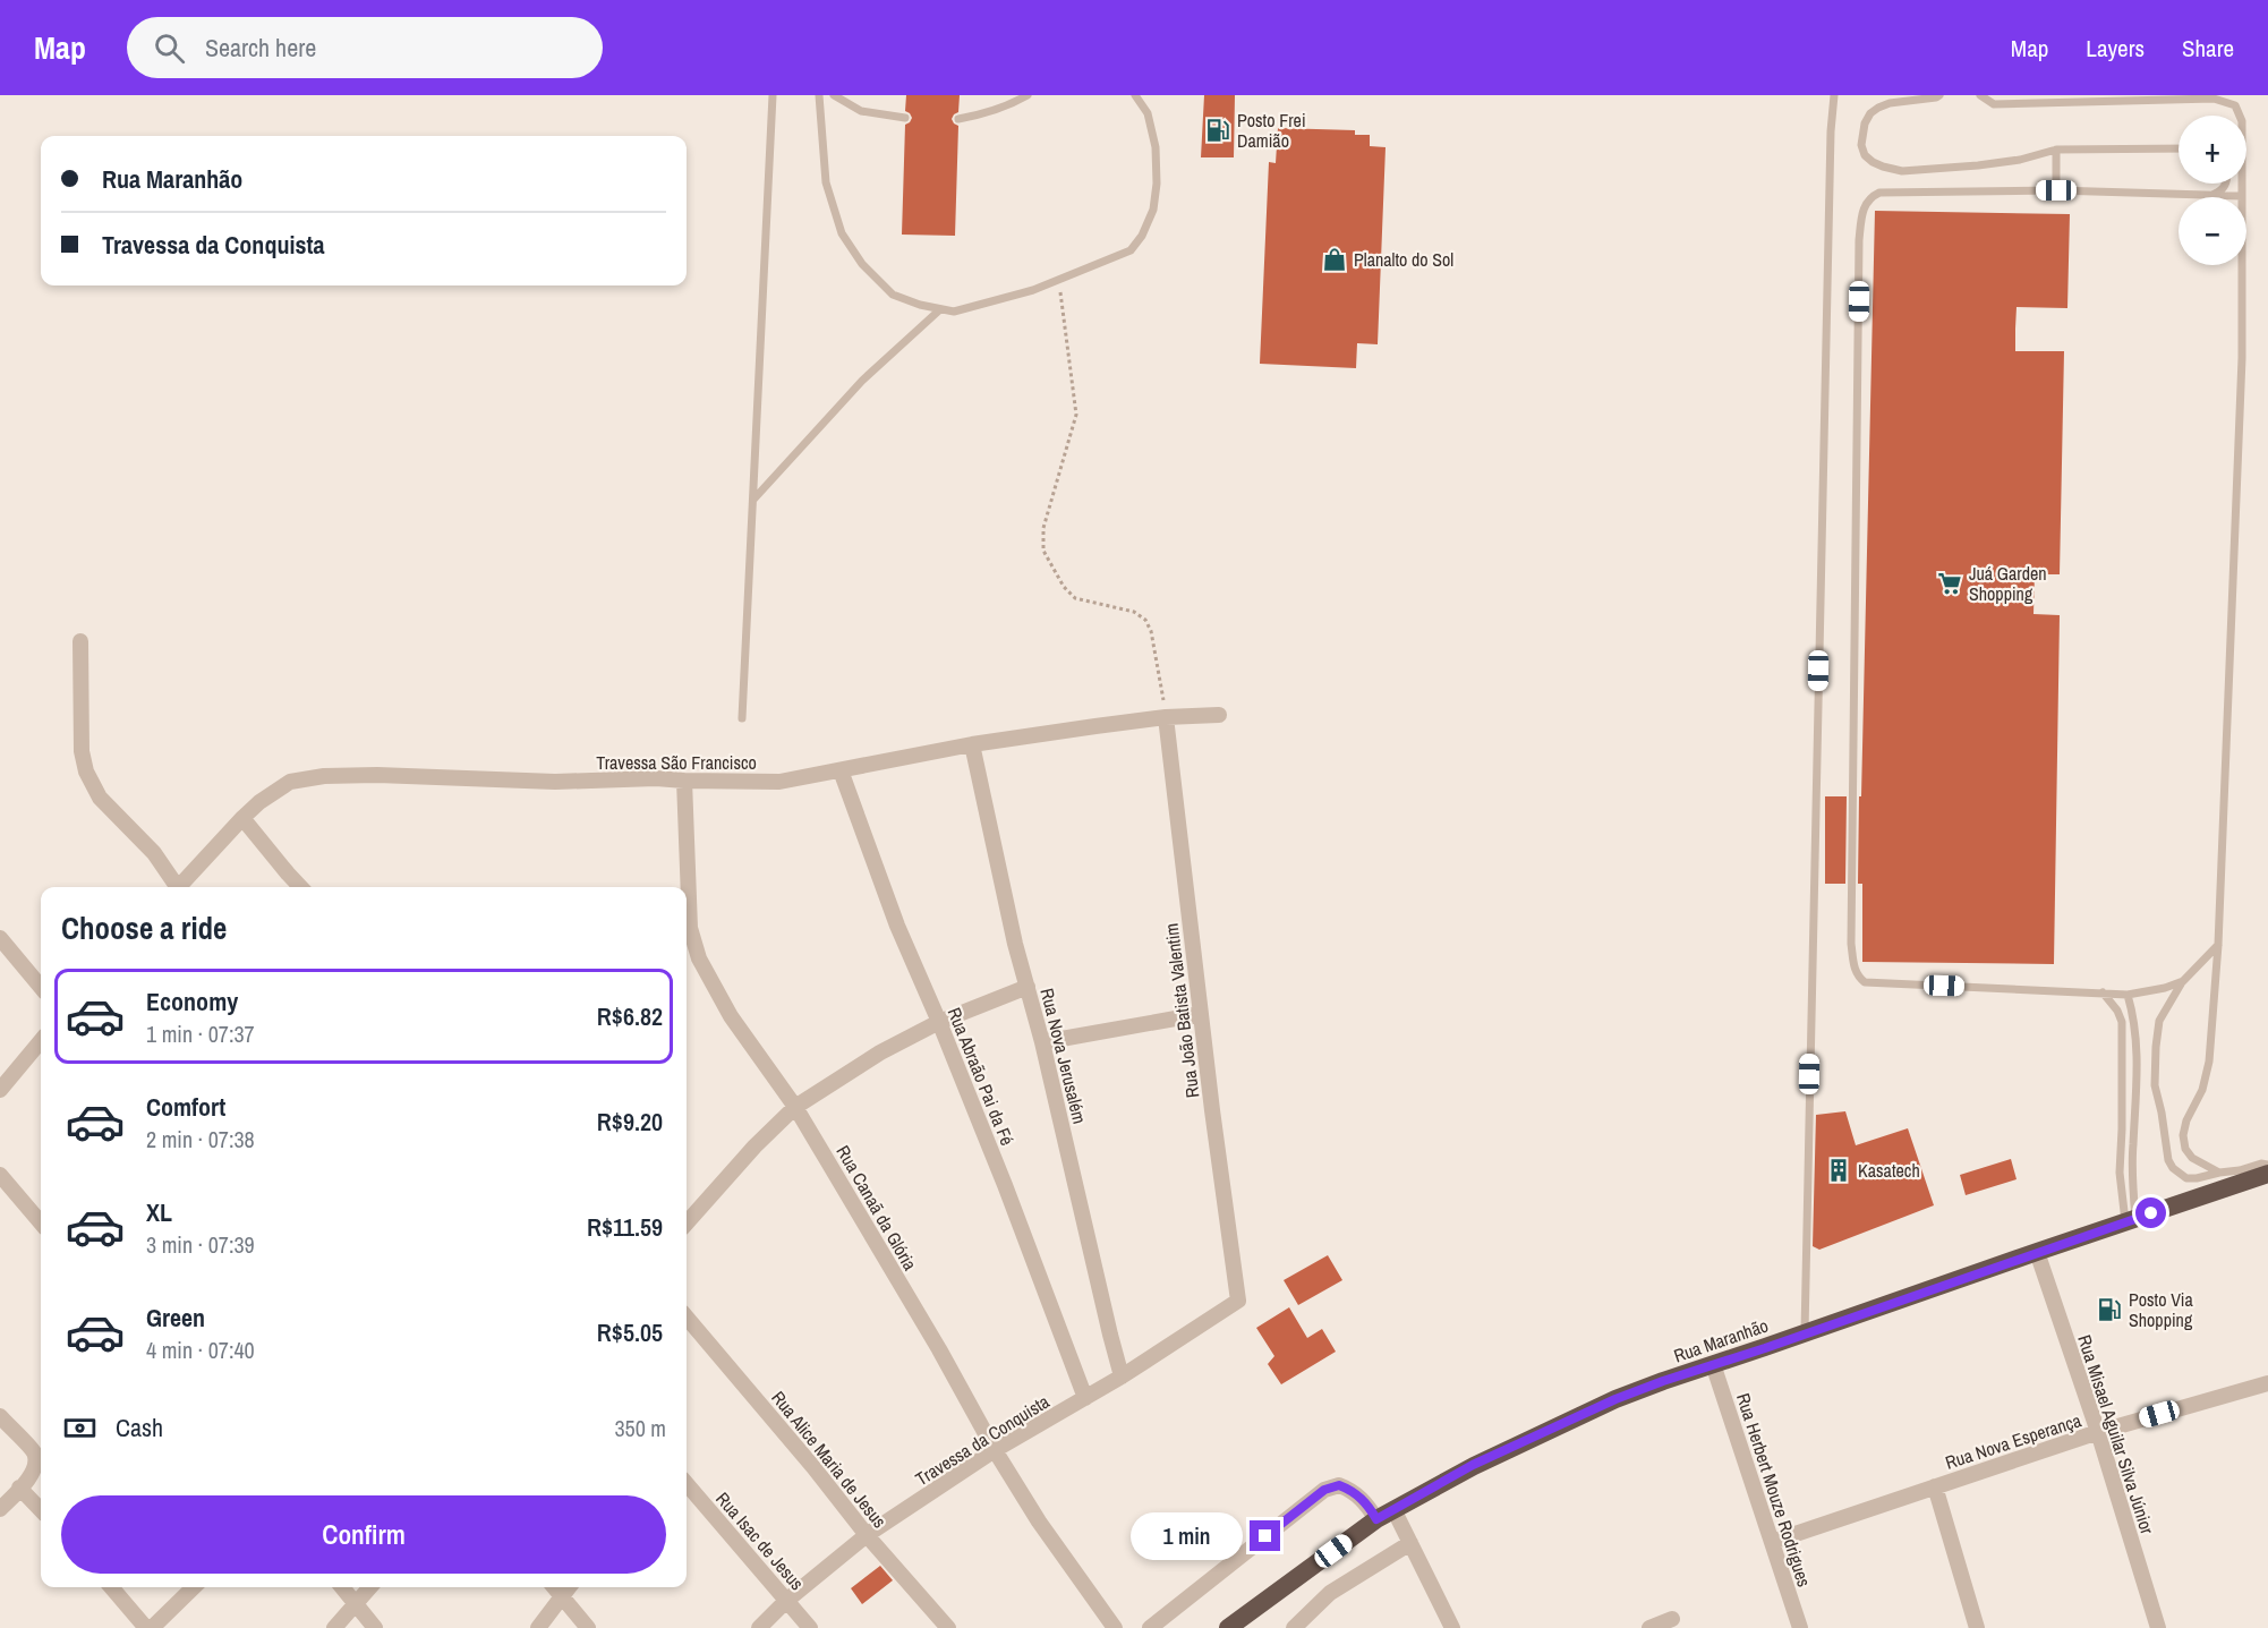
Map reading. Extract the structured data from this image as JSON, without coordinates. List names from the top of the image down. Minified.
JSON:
{"streets":{"highway":["Rua Maranhão"],"street":["Travessa São Francisco","Rua João Batista Valentim","Rua Nova Jerusalém","Rua Abraão Pai da Fé","Rua Canaã da Glória","Rua Misael Aguilar Silva Júnior","Travessa da Conquista","Rua Nova Esperança","Rua Alice Maria de Jesus","Rua Herbert Mouze Rodrigues","Rua Isac de Jesus"]},"crossings":[["Travessa São Francisco","Rua João Batista Valentim"],["Travessa São Francisco","Rua Nova Jerusalém"],["Travessa São Francisco","Rua Abraão Pai da Fé"],["Travessa São Francisco","Rua Canaã da Glória"],["Rua João Batista Valentim","Travessa da Conquista"],["Rua Nova Jerusalém","Travessa da Conquista"],["Rua Abraão Pai da Fé","Travessa da Conquista"],["Rua Canaã da Glória","Travessa da Conquista"],["Rua Maranhão","Rua Misael Aguilar Silva Júnior"],["Rua Maranhão","Rua Herbert Mouze Rodrigues"],["Rua Misael Aguilar Silva Júnior","Rua Nova Esperança"],["Travessa da Conquista","Rua Alice Maria de Jesus"],["Travessa da Conquista","Rua Isac de Jesus"],["Rua Nova Esperança","Rua Herbert Mouze Rodrigues"]],"places":{"fuel station":["Posto Frei Damião","Posto Via Shopping"],"shop":["Planalto do Sol"],"supermarket":["Juá Garden Shopping"],"building":["Kasatech"]},"page":{"header":"Map","search":"Search here","nav":["Map","Layers","Share"],"map_buttons":["+","−"],"banner":["Rua Maranhão","Travessa da Conquista"],"heading":"Choose a ride","list":[{"name":"Economy","note":"1 min · 07:37","value":"R$6.82"},{"name":"Comfort","note":"2 min · 07:38","value":"R$9.20"},{"name":"XL","note":"3 min · 07:39","value":"R$11.59"},{"name":"Green","note":"4 min · 07:40","value":"R$5.05"}],"pay":["Cash","350 m"],"buttons":"Confirm","bubble":"1 min"}}
